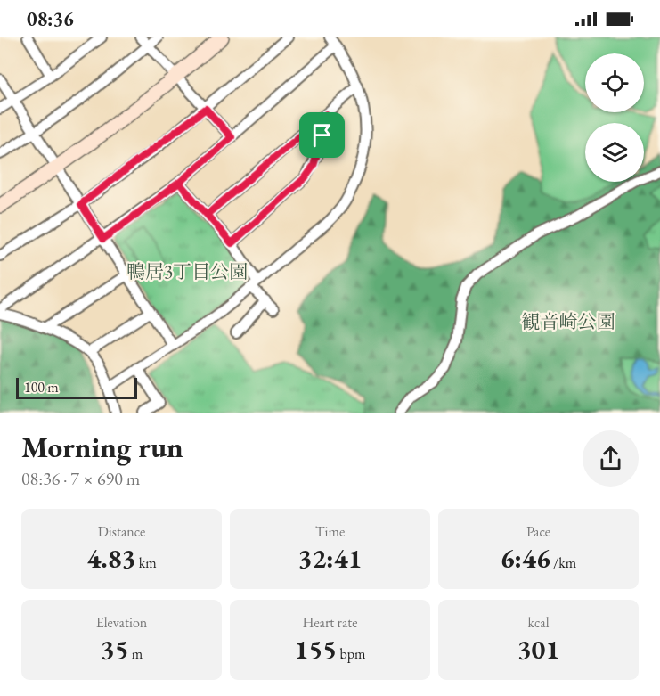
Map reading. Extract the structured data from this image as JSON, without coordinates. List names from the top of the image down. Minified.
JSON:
{"parks":["鴨居3丁目公園","観音崎公園"],"scale_bar":"100 m","page":{"status":"08:36","scale":"100 m","heading":["Morning run","08:36 · 7 × 690 m"],"stats":[["Distance","4.83 km"],["Time","32:41"],["Pace","6:46 /km"],["Elevation","35 m"],["Heart rate","155 bpm"],["kcal","301"]]}}
